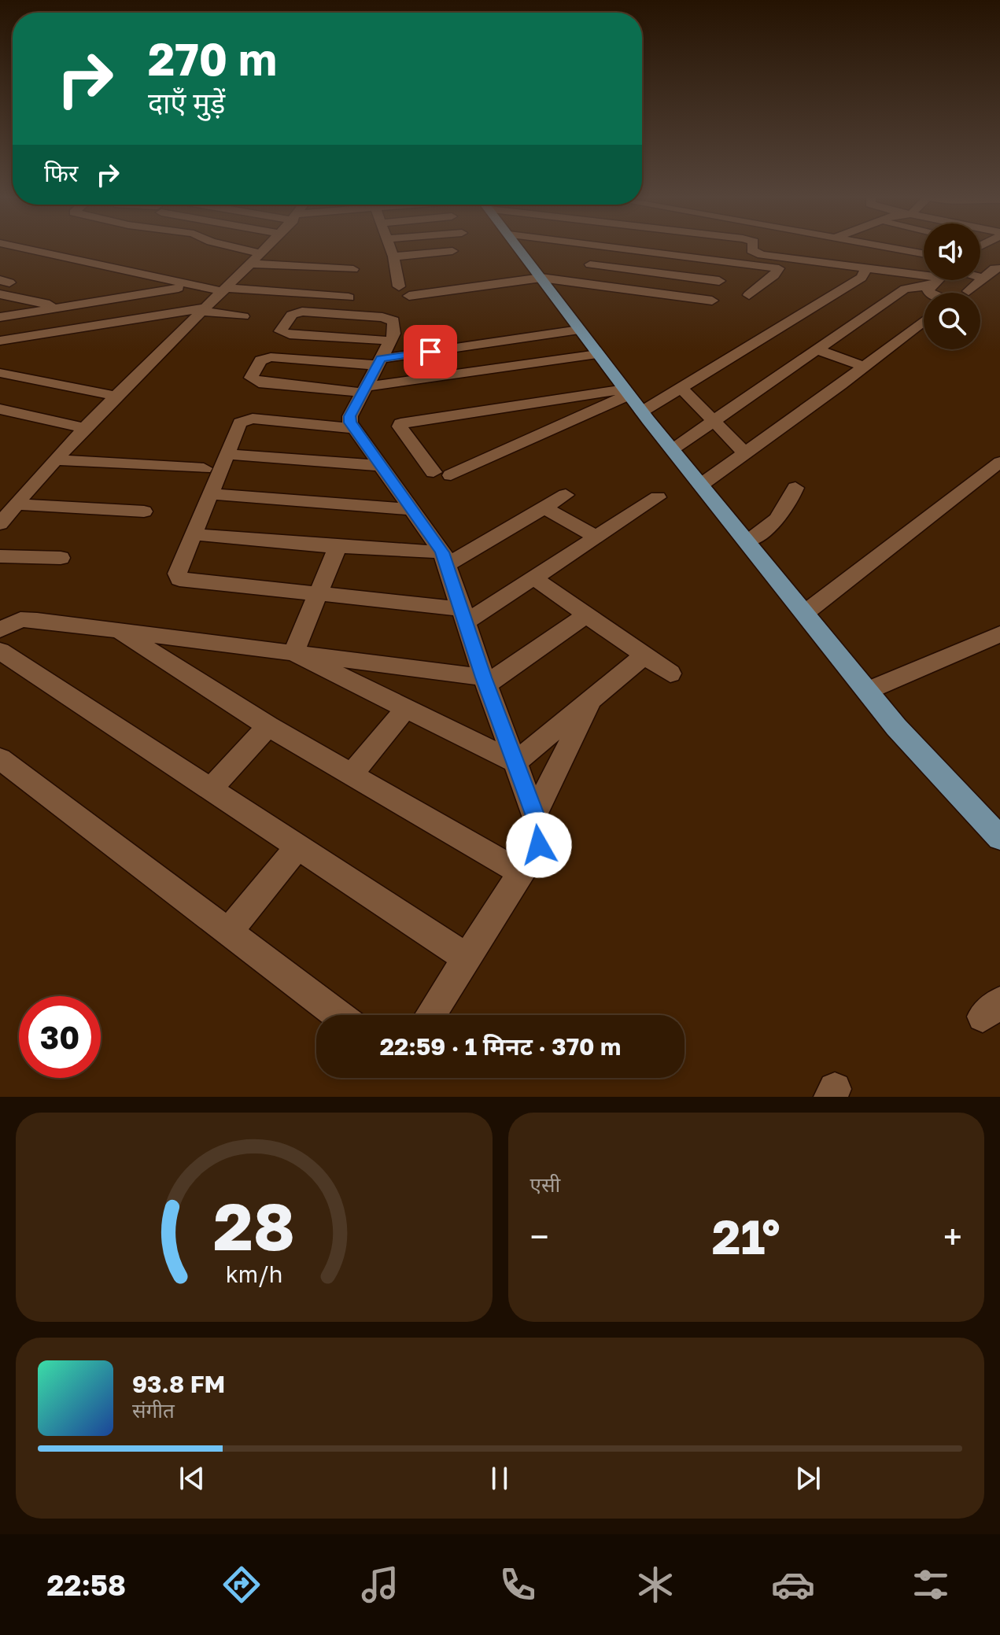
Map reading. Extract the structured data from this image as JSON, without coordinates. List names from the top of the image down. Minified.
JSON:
{"page":{"turn":["270 m","दाएँ मुड़ें"],"then":"फिर","limit":"30","trip":"22:59 · 1 मिनट · 370 m","tile":"एसी","heat":["−","21°","+"],"song":["93.8 FM","संगीत"],"tabs":"22:58","gauge":["28","km/h"]}}
